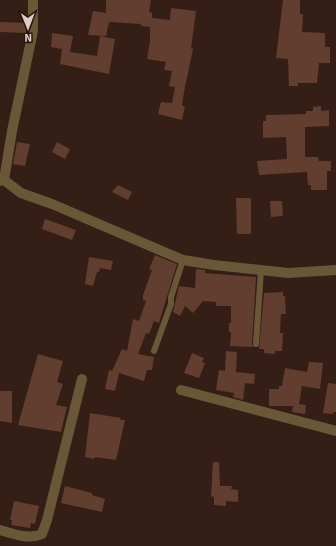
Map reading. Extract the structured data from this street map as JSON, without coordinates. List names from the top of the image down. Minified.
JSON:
{"north":"bottom"}
